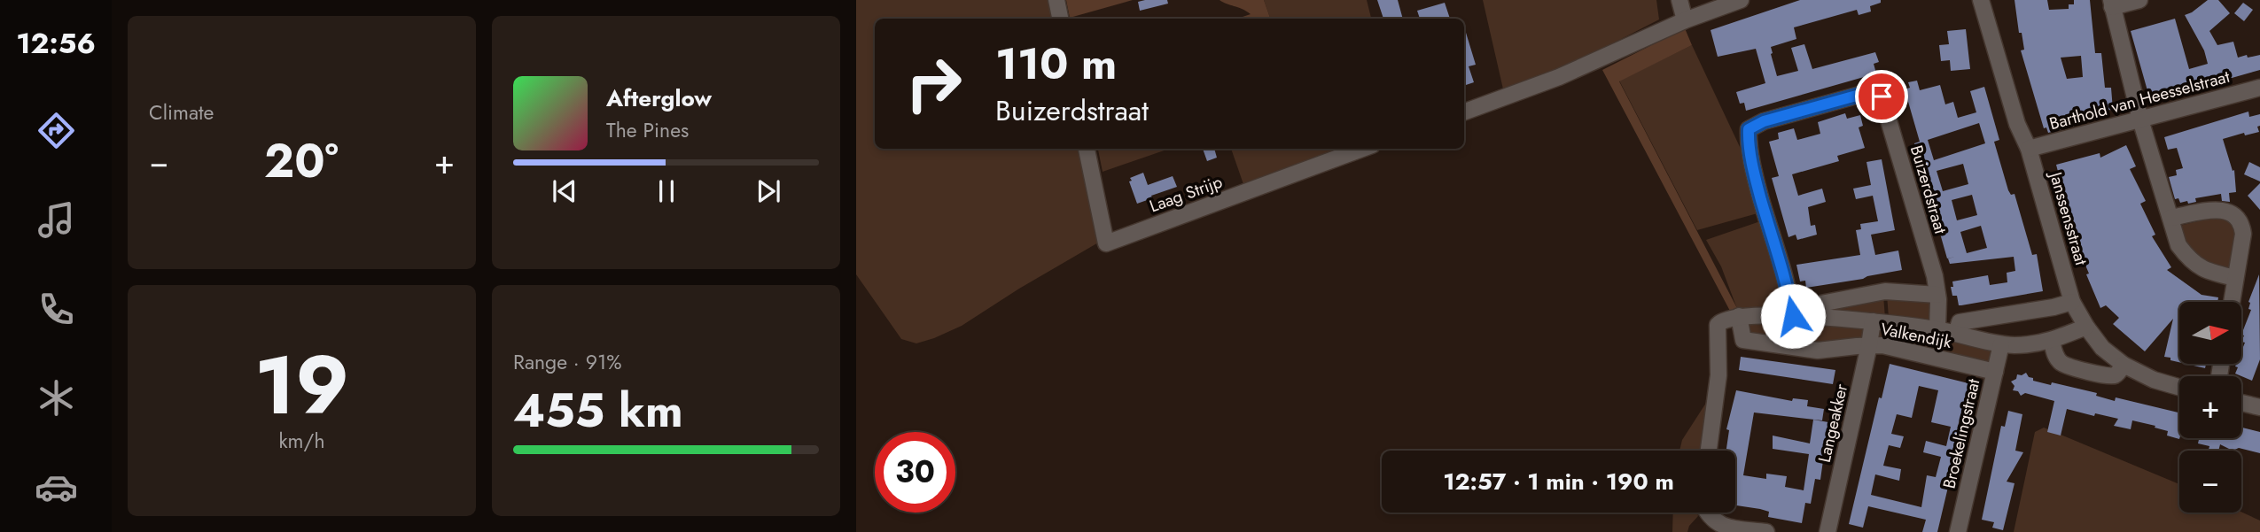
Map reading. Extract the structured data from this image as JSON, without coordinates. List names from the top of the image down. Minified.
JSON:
{"streets":{"street":["Barthold van Heesselstraat","Buizerdstraat","Laag Strijp","Janssensstraat","Valkendijk","Langeakker","Broekelingstraat"]},"crossings":[["Barthold van Heesselstraat","Janssensstraat"],["Buizerdstraat","Valkendijk"],["Janssensstraat","Valkendijk"],["Valkendijk","Langeakker"],["Valkendijk","Broekelingstraat"]],"north":"right","page":{"tabs":"12:56","tile":["Climate",["19","km/h"],["Range · 91%","455 km"]],"turn":["110 m","Buizerdstraat"],"song":["Afterglow","The Pines"],"heat":["−","20°","+"],"map_buttons":["+","−"],"limit":"30","trip":"12:57 · 1 min · 190 m"}}
